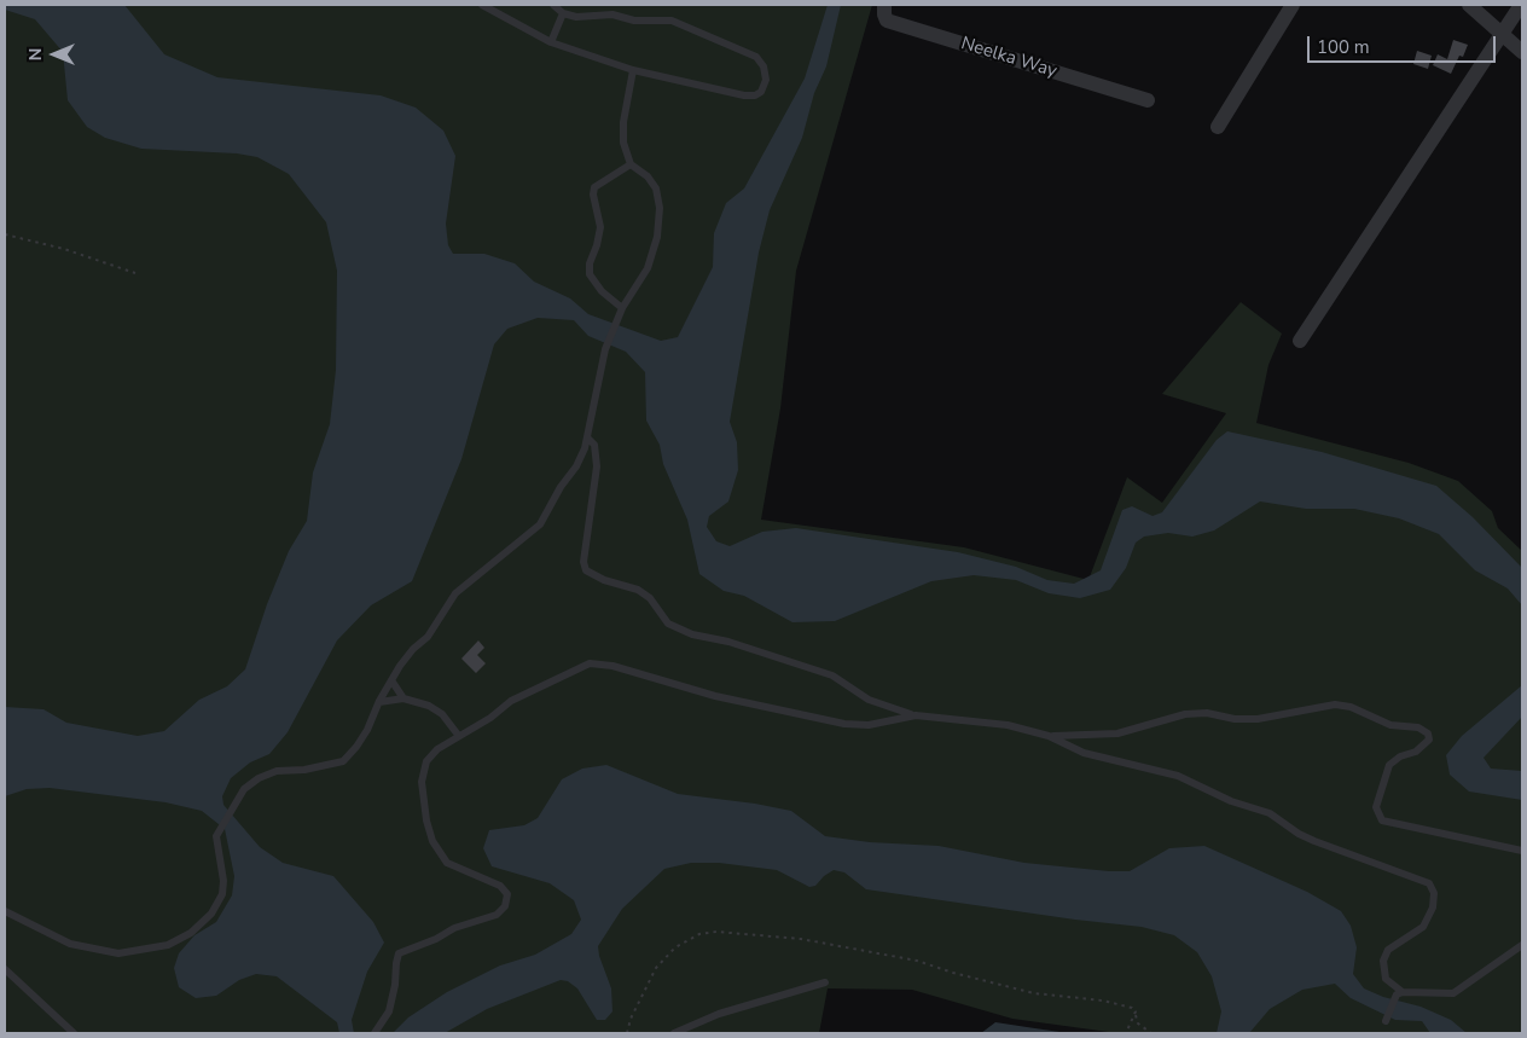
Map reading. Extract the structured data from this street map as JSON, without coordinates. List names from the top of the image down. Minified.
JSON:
{"streets":{"street":["Neelka Way"]},"scale_bar":"100 m","north":"left"}
